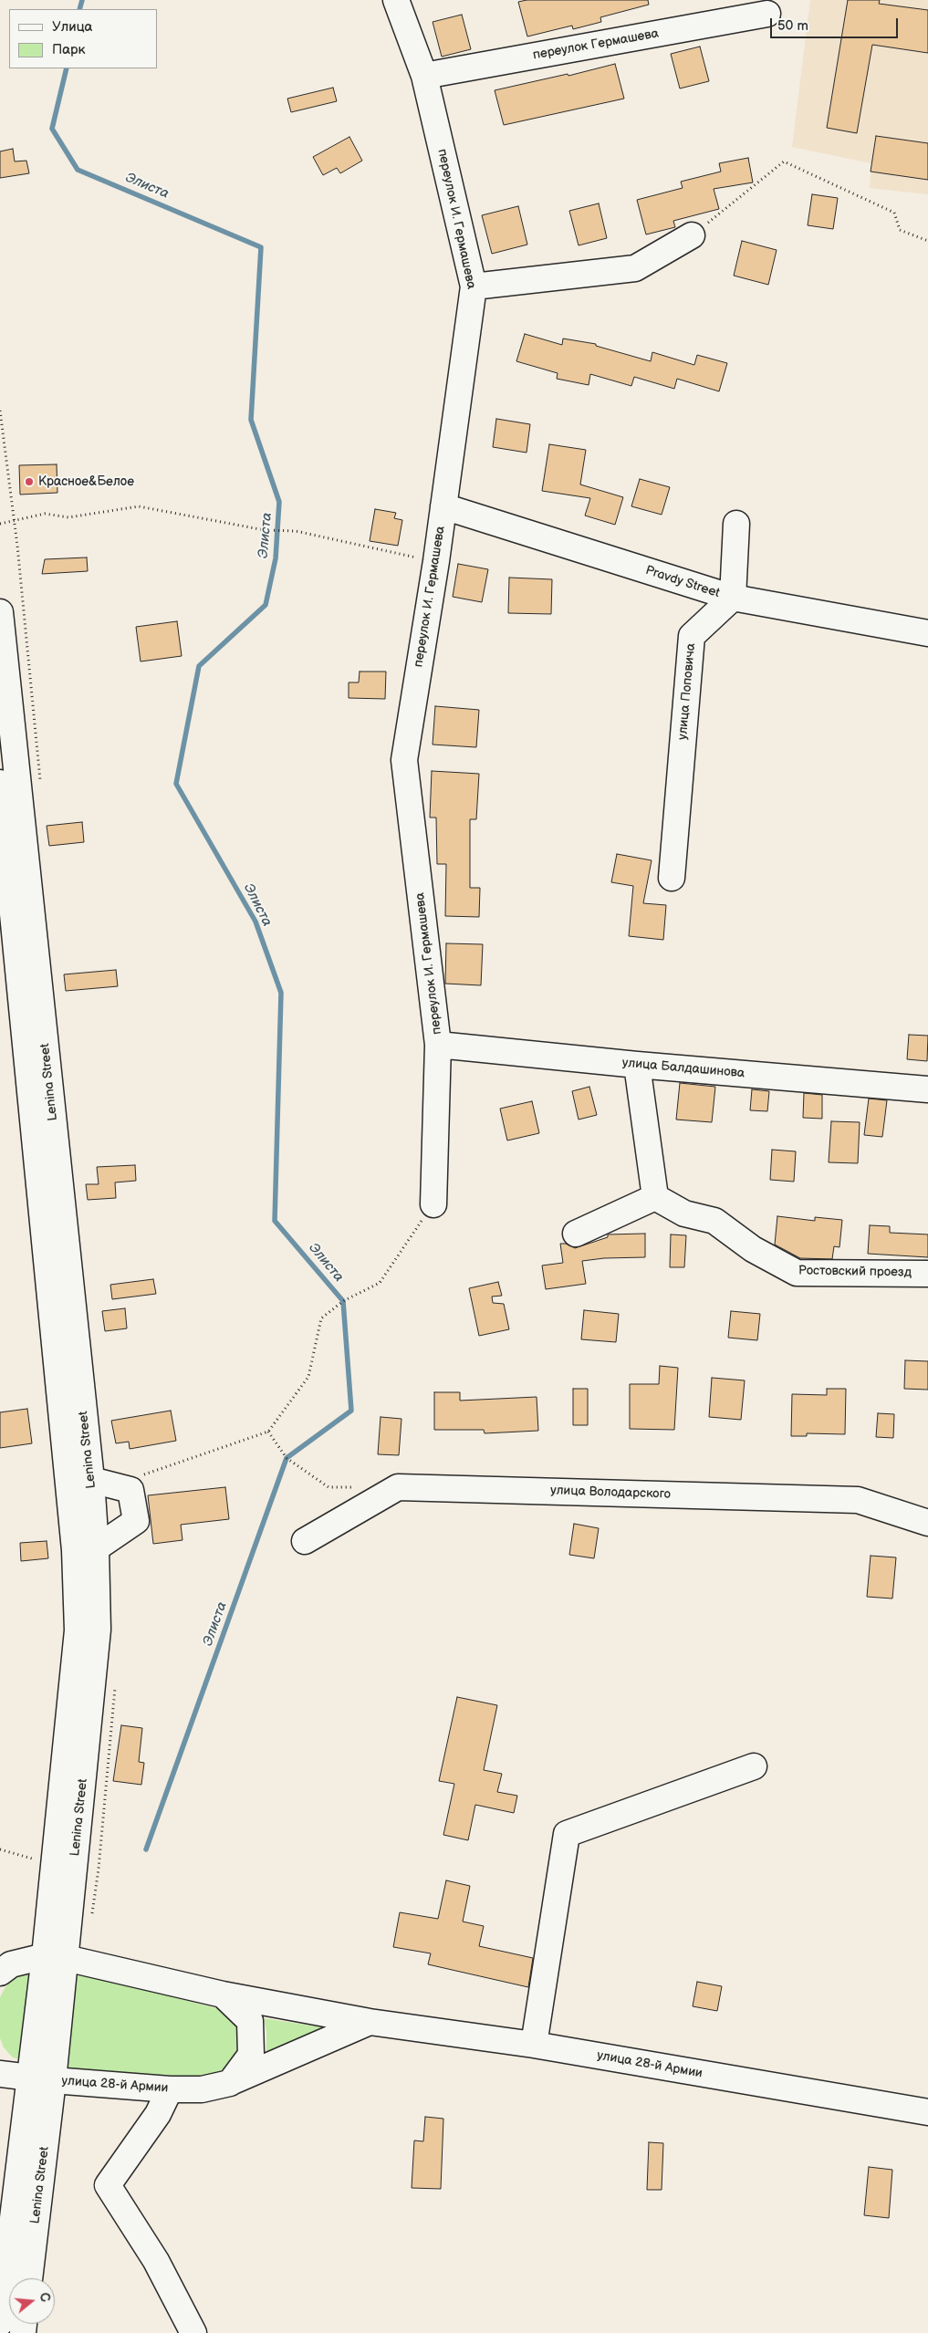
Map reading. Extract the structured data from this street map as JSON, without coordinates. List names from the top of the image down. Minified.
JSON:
{"streets":{"street":["переулок Гермашева","переулок И. Гермашева","Pravdy Street","улица Поповича","улица Балдашинова","Lenina Street","Ростовский проезд","улица Володарского","улица 28-й Армии"]},"crossings":[["переулок Гермашева","переулок И. Гермашева"],["переулок И. Гермашева","Pravdy Street"],["переулок И. Гермашева","улица Балдашинова"],["Pravdy Street","улица Поповича"],["Lenina Street","улица 28-й Армии"]],"water":["Элиста"],"places":["Красное&Белое"],"legend":["Улица","Парк"],"scale_bar":"50 m","north":"right"}
